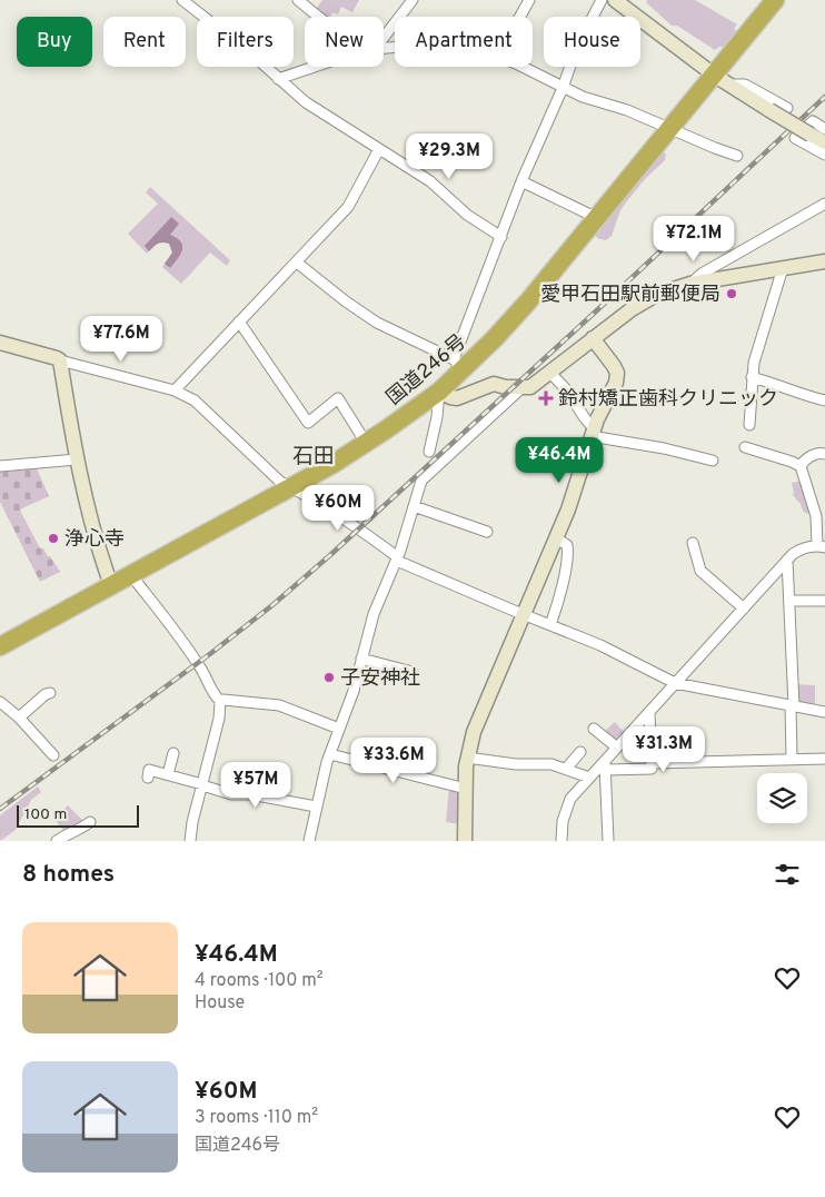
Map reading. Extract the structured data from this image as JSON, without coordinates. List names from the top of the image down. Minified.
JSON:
{"streets":{"highway":["国道246号"]},"districts":["石田"],"places":{"other":["愛甲石田駅前郵便局","浄心寺","子安神社"],"health":["鈴村矯正歯科クリニック"]},"scale_bar":"100 m","page":{"chip":["Buy","Rent","Filters","New","Apartment","House"],"price":["¥29.3M","¥72.1M","¥77.6M","¥46.4M","¥60M","¥31.3M","¥33.6M","¥57M"],"scale":"100 m","heading":"8 homes","list":[{"name":"¥46.4M","note":"4 rooms · 100 m² · House"},{"name":"¥60M","note":"3 rooms · 110 m² · 国道246号"}]}}
